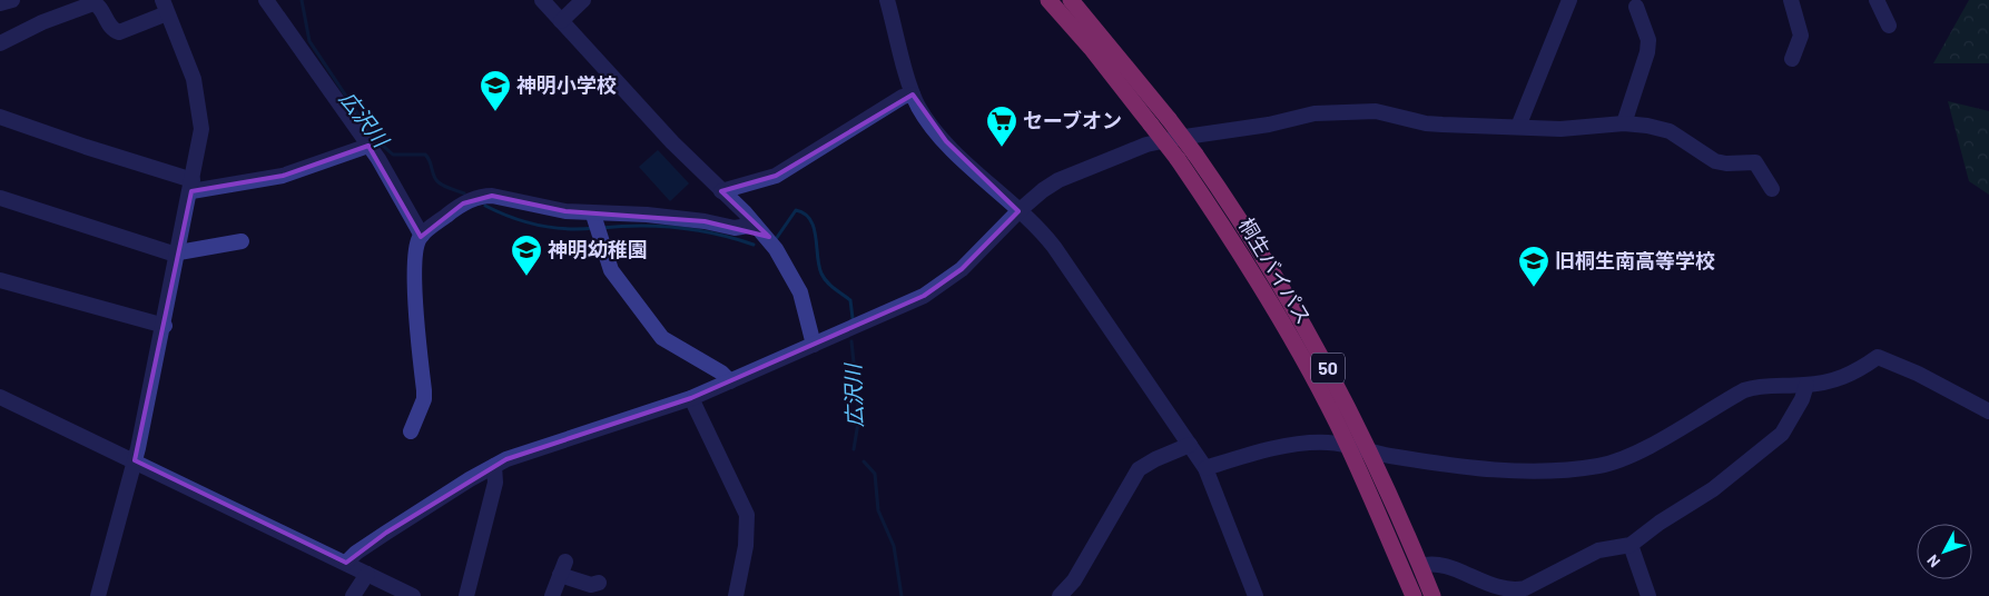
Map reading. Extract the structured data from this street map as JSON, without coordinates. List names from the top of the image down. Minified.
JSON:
{"streets":{"highway":["桐生バイパス","50"]},"water":["広沢川"],"places":{"school or university":["神明小学校","神明幼稚園","旧桐生南高等学校"],"supermarket":["セーブオン"]},"north":"bottom left"}
